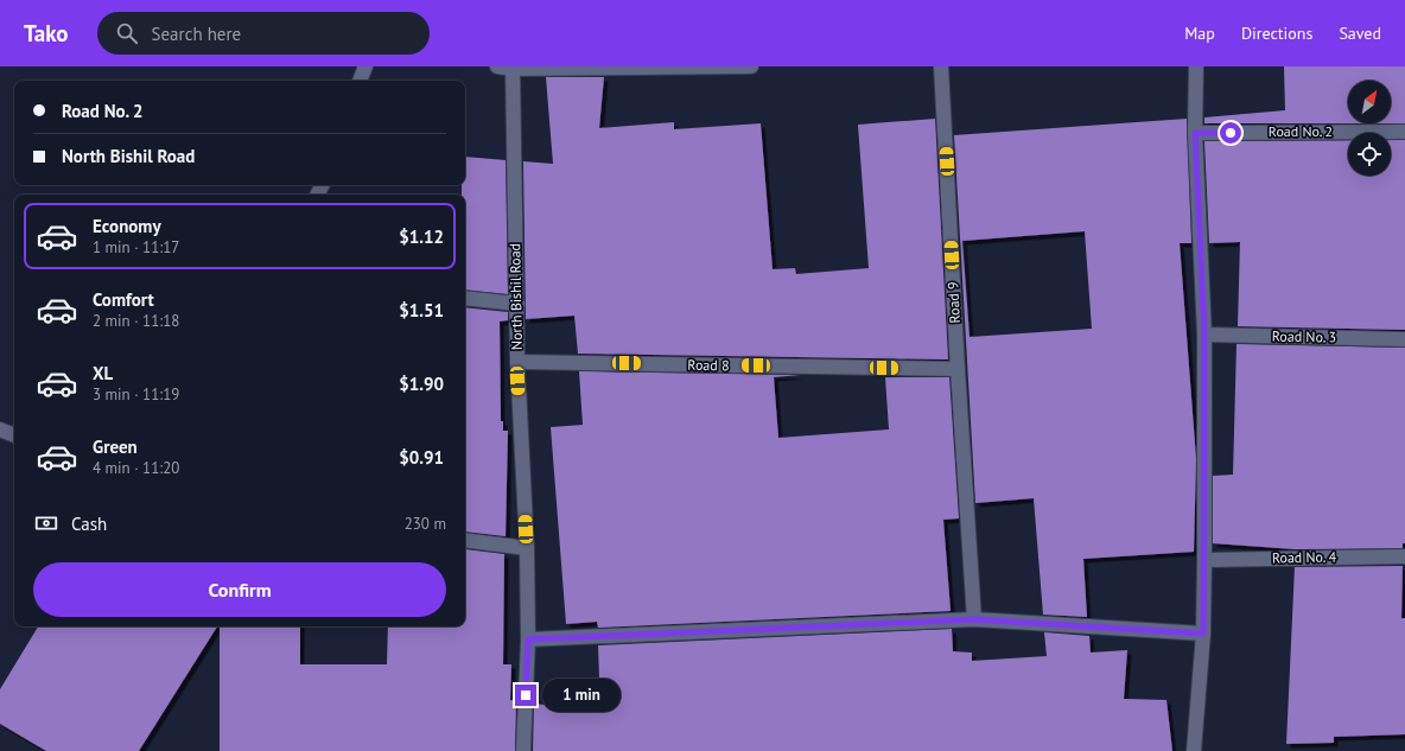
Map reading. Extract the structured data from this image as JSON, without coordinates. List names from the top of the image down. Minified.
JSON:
{"streets":{"street":["Road No. 2","North Bishil Road","Road 9","Road No. 3","Road 8","Road No. 4"]},"crossings":[["North Bishil Road","Road 8"],["Road 9","Road 8"]],"north":"top right","page":{"header":"Tako","search":"Search here","nav":["Map","Directions","Saved"],"banner":["Road No. 2","North Bishil Road"],"list":[{"name":"Economy","note":"1 min · 11:17","value":"$1.12"},{"name":"Comfort","note":"2 min · 11:18","value":"$1.51"},{"name":"XL","note":"3 min · 11:19","value":"$1.90"},{"name":"Green","note":"4 min · 11:20","value":"$0.91"}],"pay":["Cash","230 m"],"buttons":"Confirm","bubble":"1 min"}}
